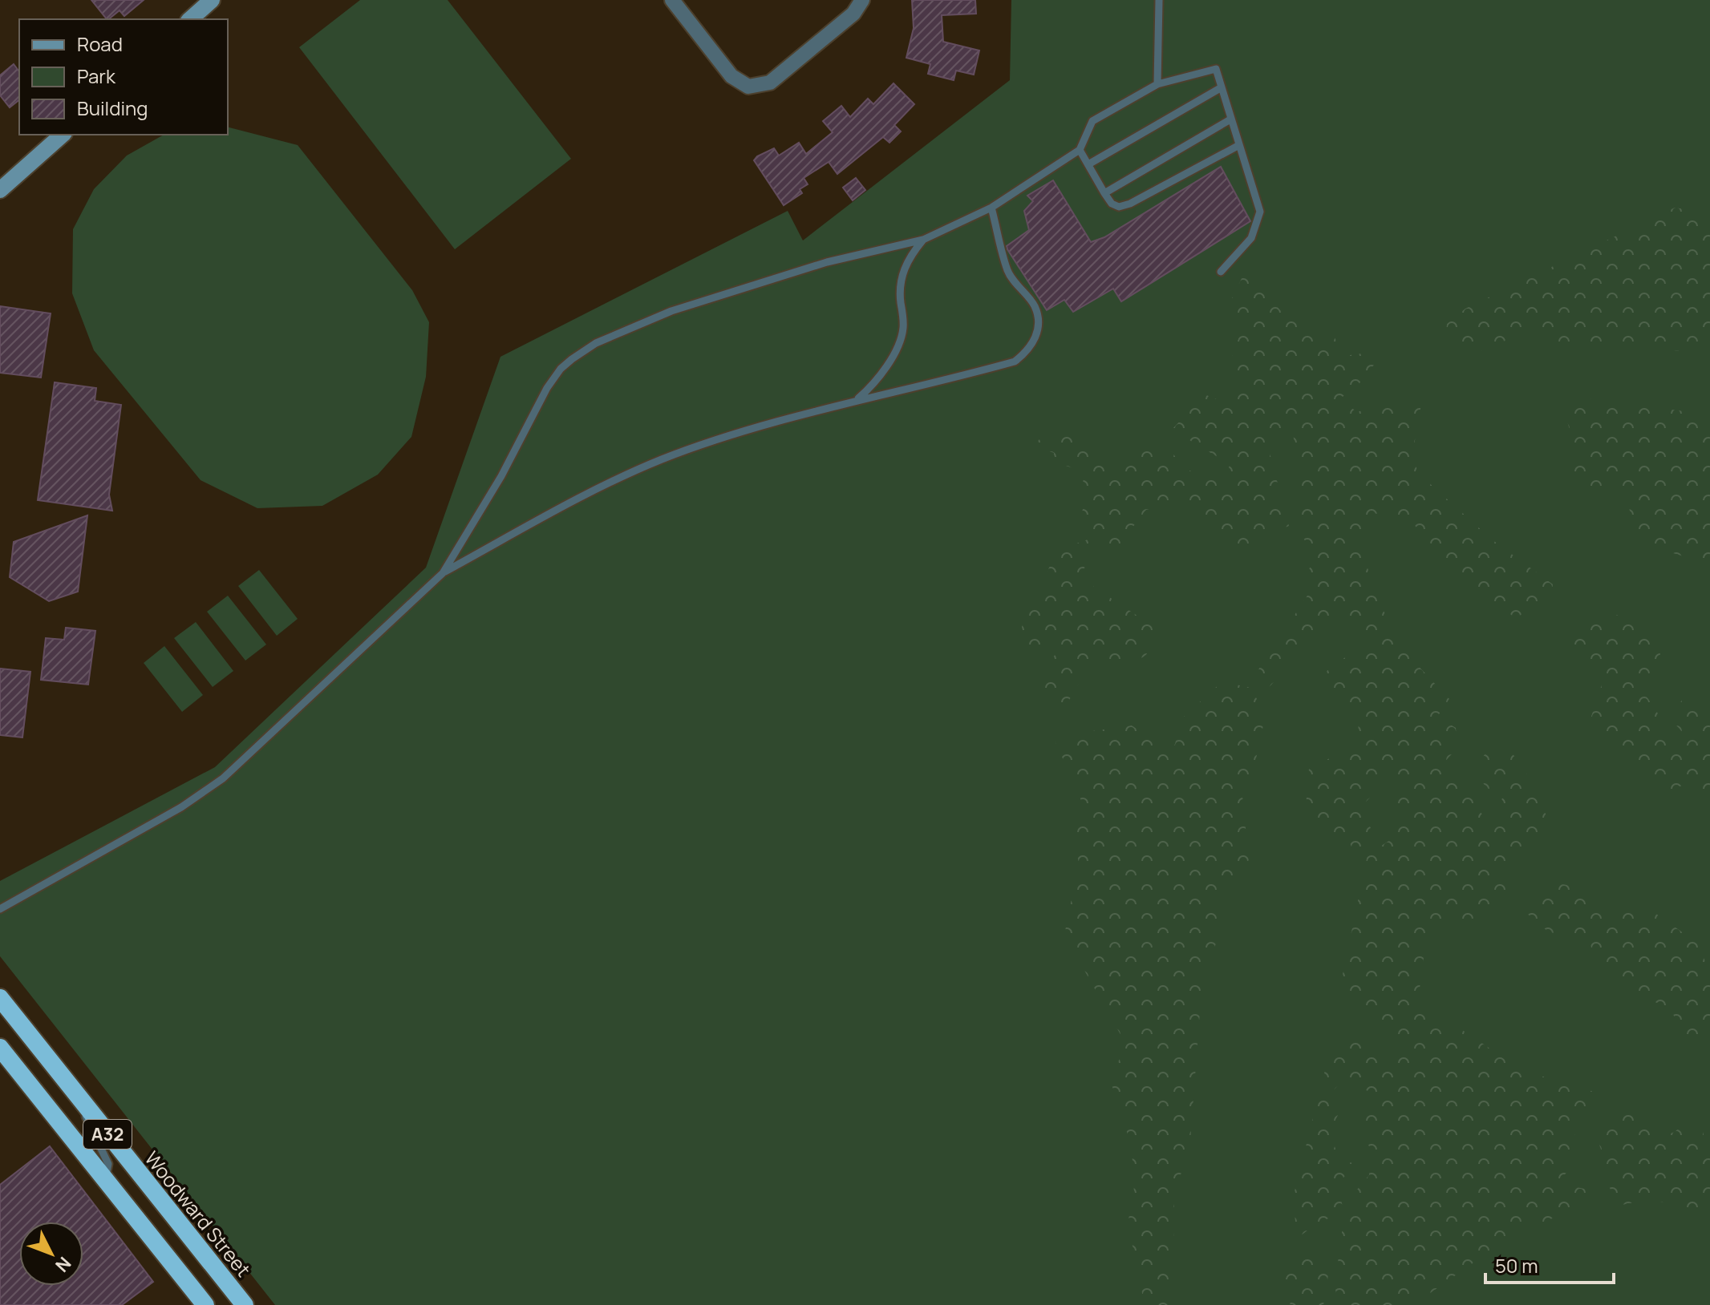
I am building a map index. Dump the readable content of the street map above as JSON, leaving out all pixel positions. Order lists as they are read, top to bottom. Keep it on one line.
{"streets":{"highway":["A32","Woodward Street"]},"legend":["Road","Park","Building"],"scale_bar":"50 m","north":"bottom right"}
